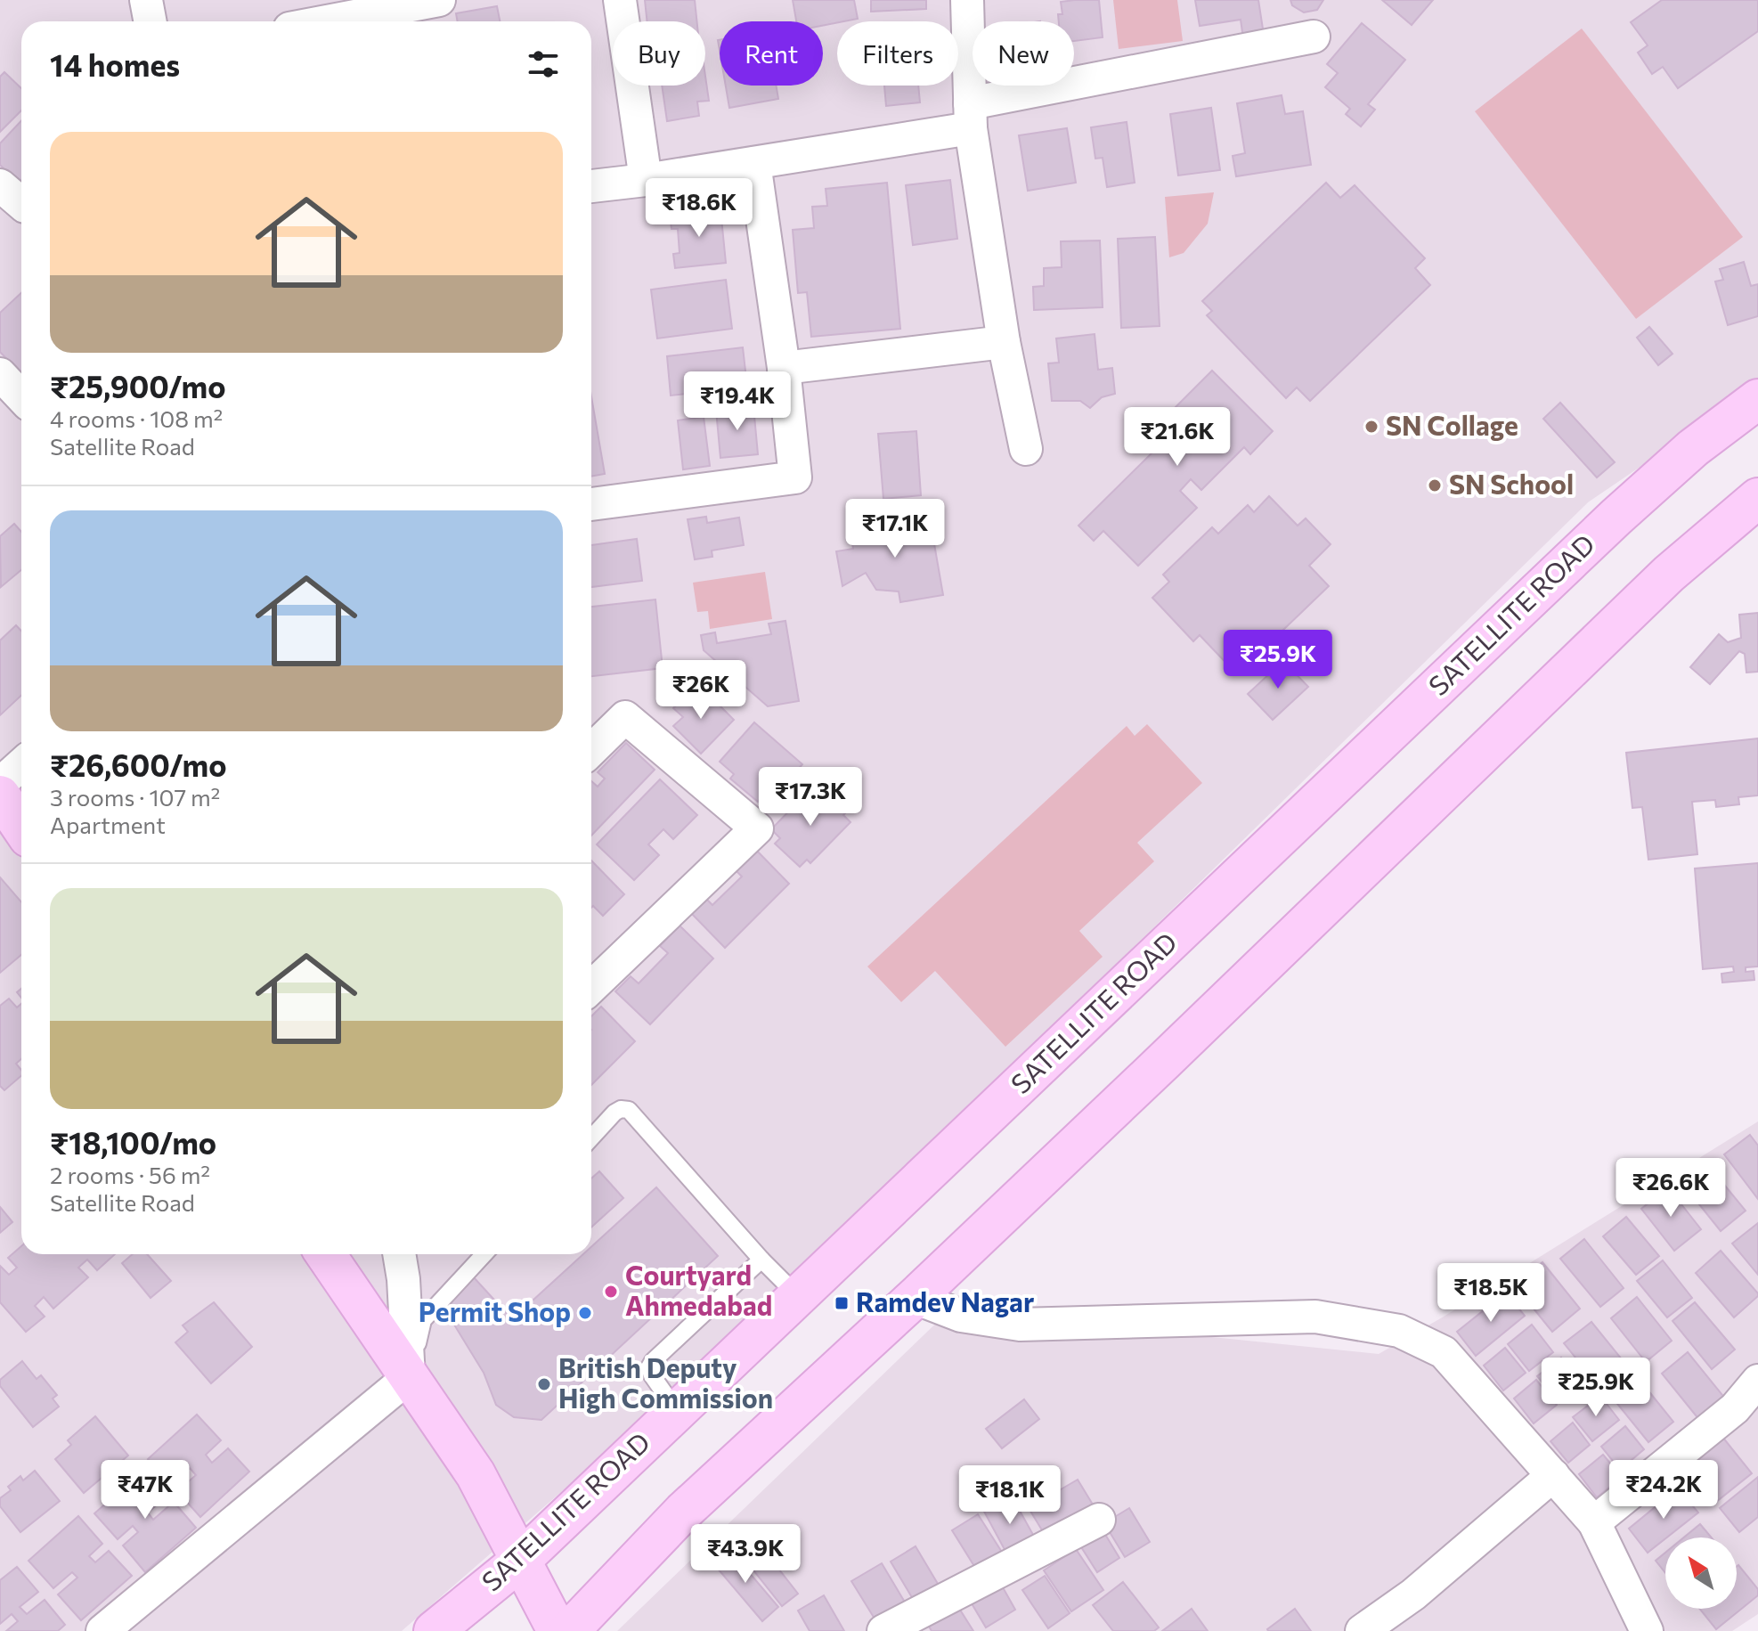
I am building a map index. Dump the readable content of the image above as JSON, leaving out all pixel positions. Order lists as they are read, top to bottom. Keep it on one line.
{"streets":{"main road":["SATELLITE ROAD"]},"places":{"other":["SN Collage","SN School","Courtyard Ahmedabad","Permit Shop","British Deputy High Commission"],"transit":["Ramdev Nagar"]},"north":"top left","page":{"chip":["Buy","Rent","Filters","New"],"heading":"14 homes","list":[{"name":"₹25,900/mo","note":"4 rooms · 108 m² · Satellite Road"},{"name":"₹26,600/mo","note":"3 rooms · 107 m² · Apartment"},{"name":"₹18,100/mo","note":"2 rooms · 56 m² · Satellite Road"}],"price":["₹18.6K","₹19.4K","₹21.6K","₹17.1K","₹25.9K","₹26K","₹17.3K","₹26.6K","₹18.5K","₹25.9K","₹47K","₹24.2K","₹18.1K","₹43.9K"]}}
